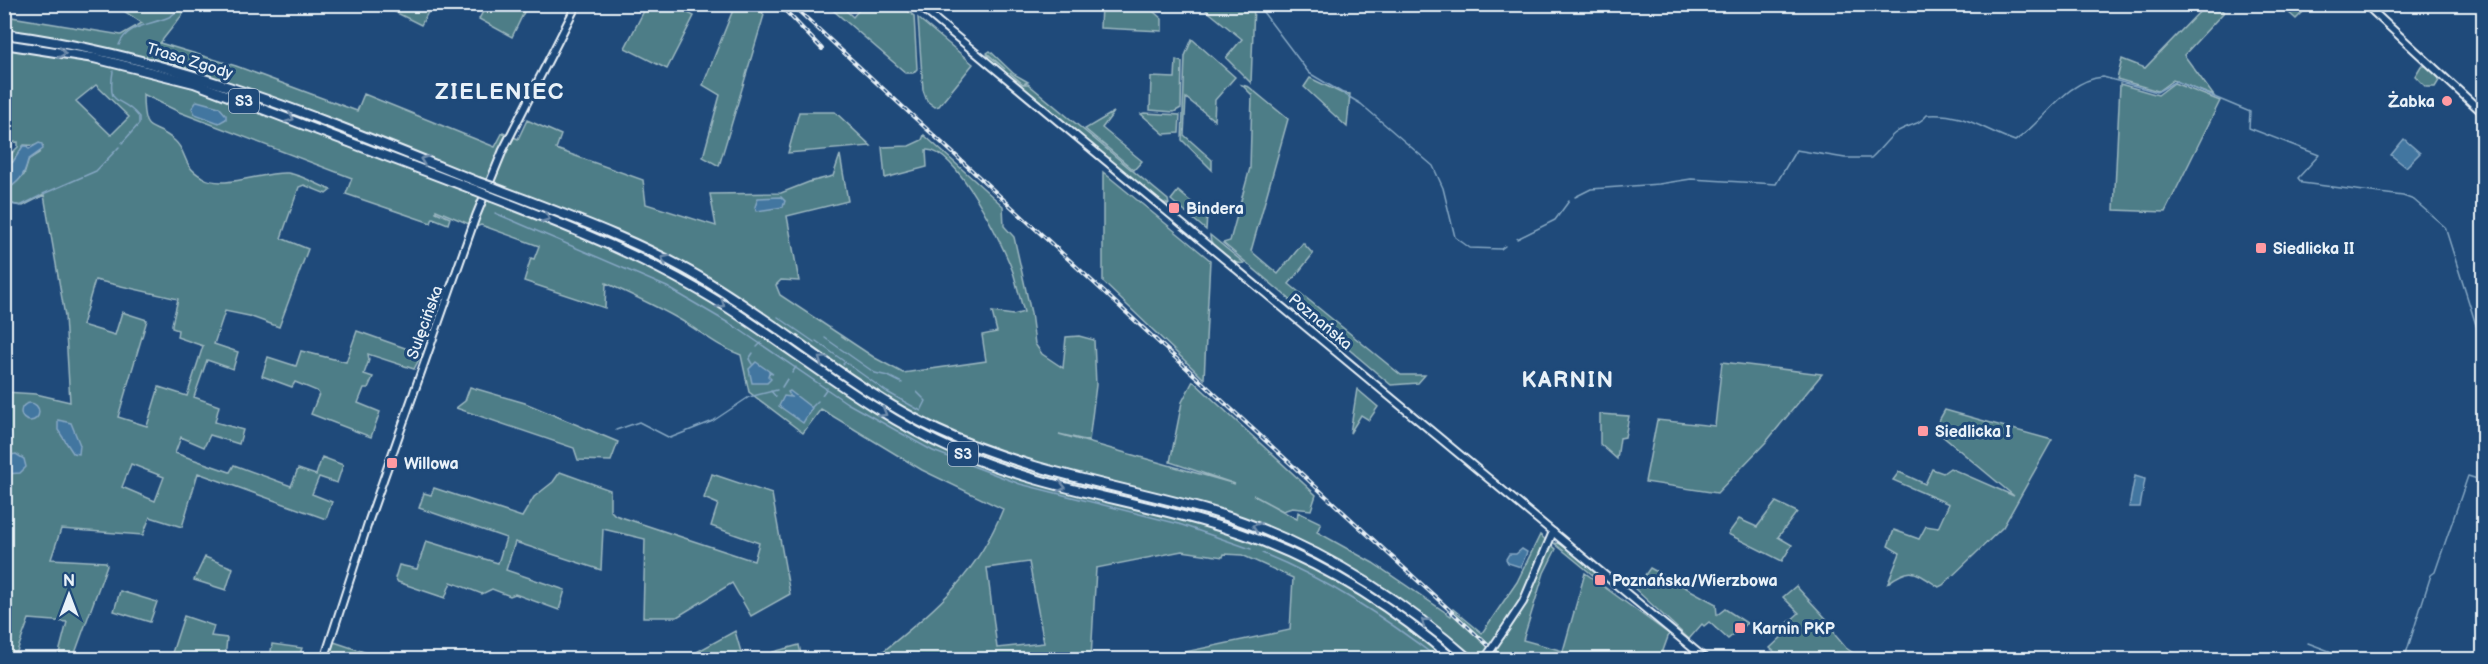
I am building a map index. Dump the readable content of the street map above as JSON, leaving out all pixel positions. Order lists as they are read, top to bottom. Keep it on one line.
{"streets":{"highway":["Trasa Zgody","S3"],"main road":["Poznańska","Sulęcińska"]},"districts":["ZIELENIEC","KARNIN"],"places":{"other":["Żabka"],"transit":["Bindera","Siedlicka II","Siedlicka I","Willowa","Poznańska/Wierzbowa","Karnin PKP"]},"north":"top"}
